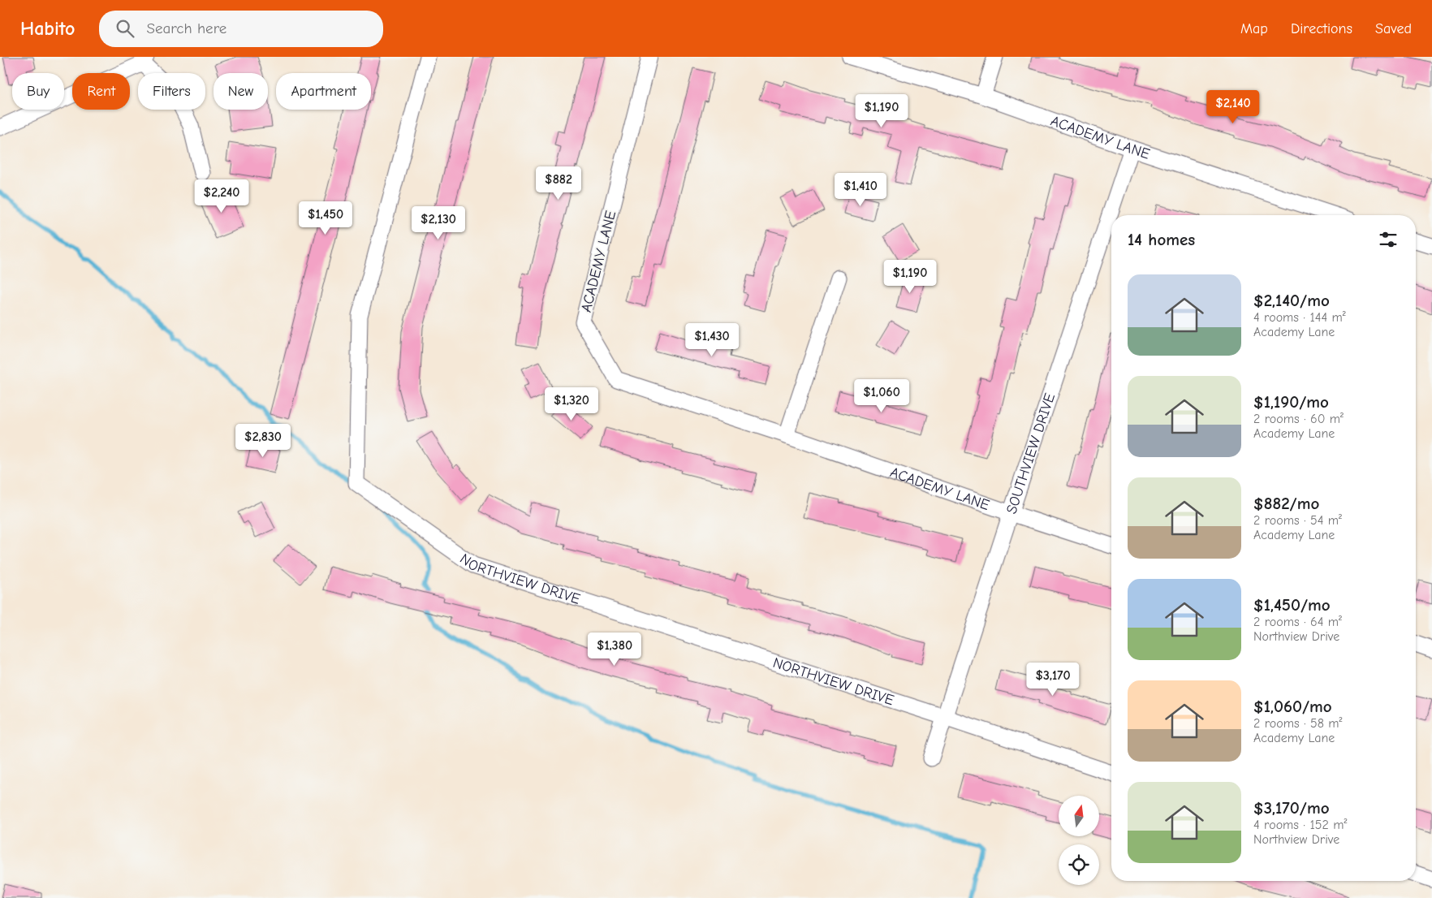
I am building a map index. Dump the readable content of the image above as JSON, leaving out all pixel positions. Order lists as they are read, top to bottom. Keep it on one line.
{"streets":{"street":["ACADEMY LANE","SOUTHVIEW DRIVE","NORTHVIEW DRIVE"]},"crossings":[["ACADEMY LANE","SOUTHVIEW DRIVE"],["SOUTHVIEW DRIVE","NORTHVIEW DRIVE"]],"north":"top","page":{"header":"Habito","search":"Search here","nav":["Map","Directions","Saved"],"chip":["Buy","Rent","Filters","New","Apartment"],"price":["$2,140","$1,190","$882","$1,410","$2,240","$1,450","$2,130","$1,190","$1,430","$1,060","$1,320","$2,830","$1,380","$3,170"],"heading":"14 homes","list":[{"name":"$2,140/mo","note":"4 rooms · 144 m² · Academy Lane"},{"name":"$1,190/mo","note":"2 rooms · 60 m² · Academy Lane"},{"name":"$882/mo","note":"2 rooms · 54 m² · Academy Lane"},{"name":"$1,450/mo","note":"2 rooms · 64 m² · Northview Drive"},{"name":"$1,060/mo","note":"2 rooms · 58 m² · Academy Lane"},{"name":"$3,170/mo","note":"4 rooms · 152 m² · Northview Drive"}]}}
